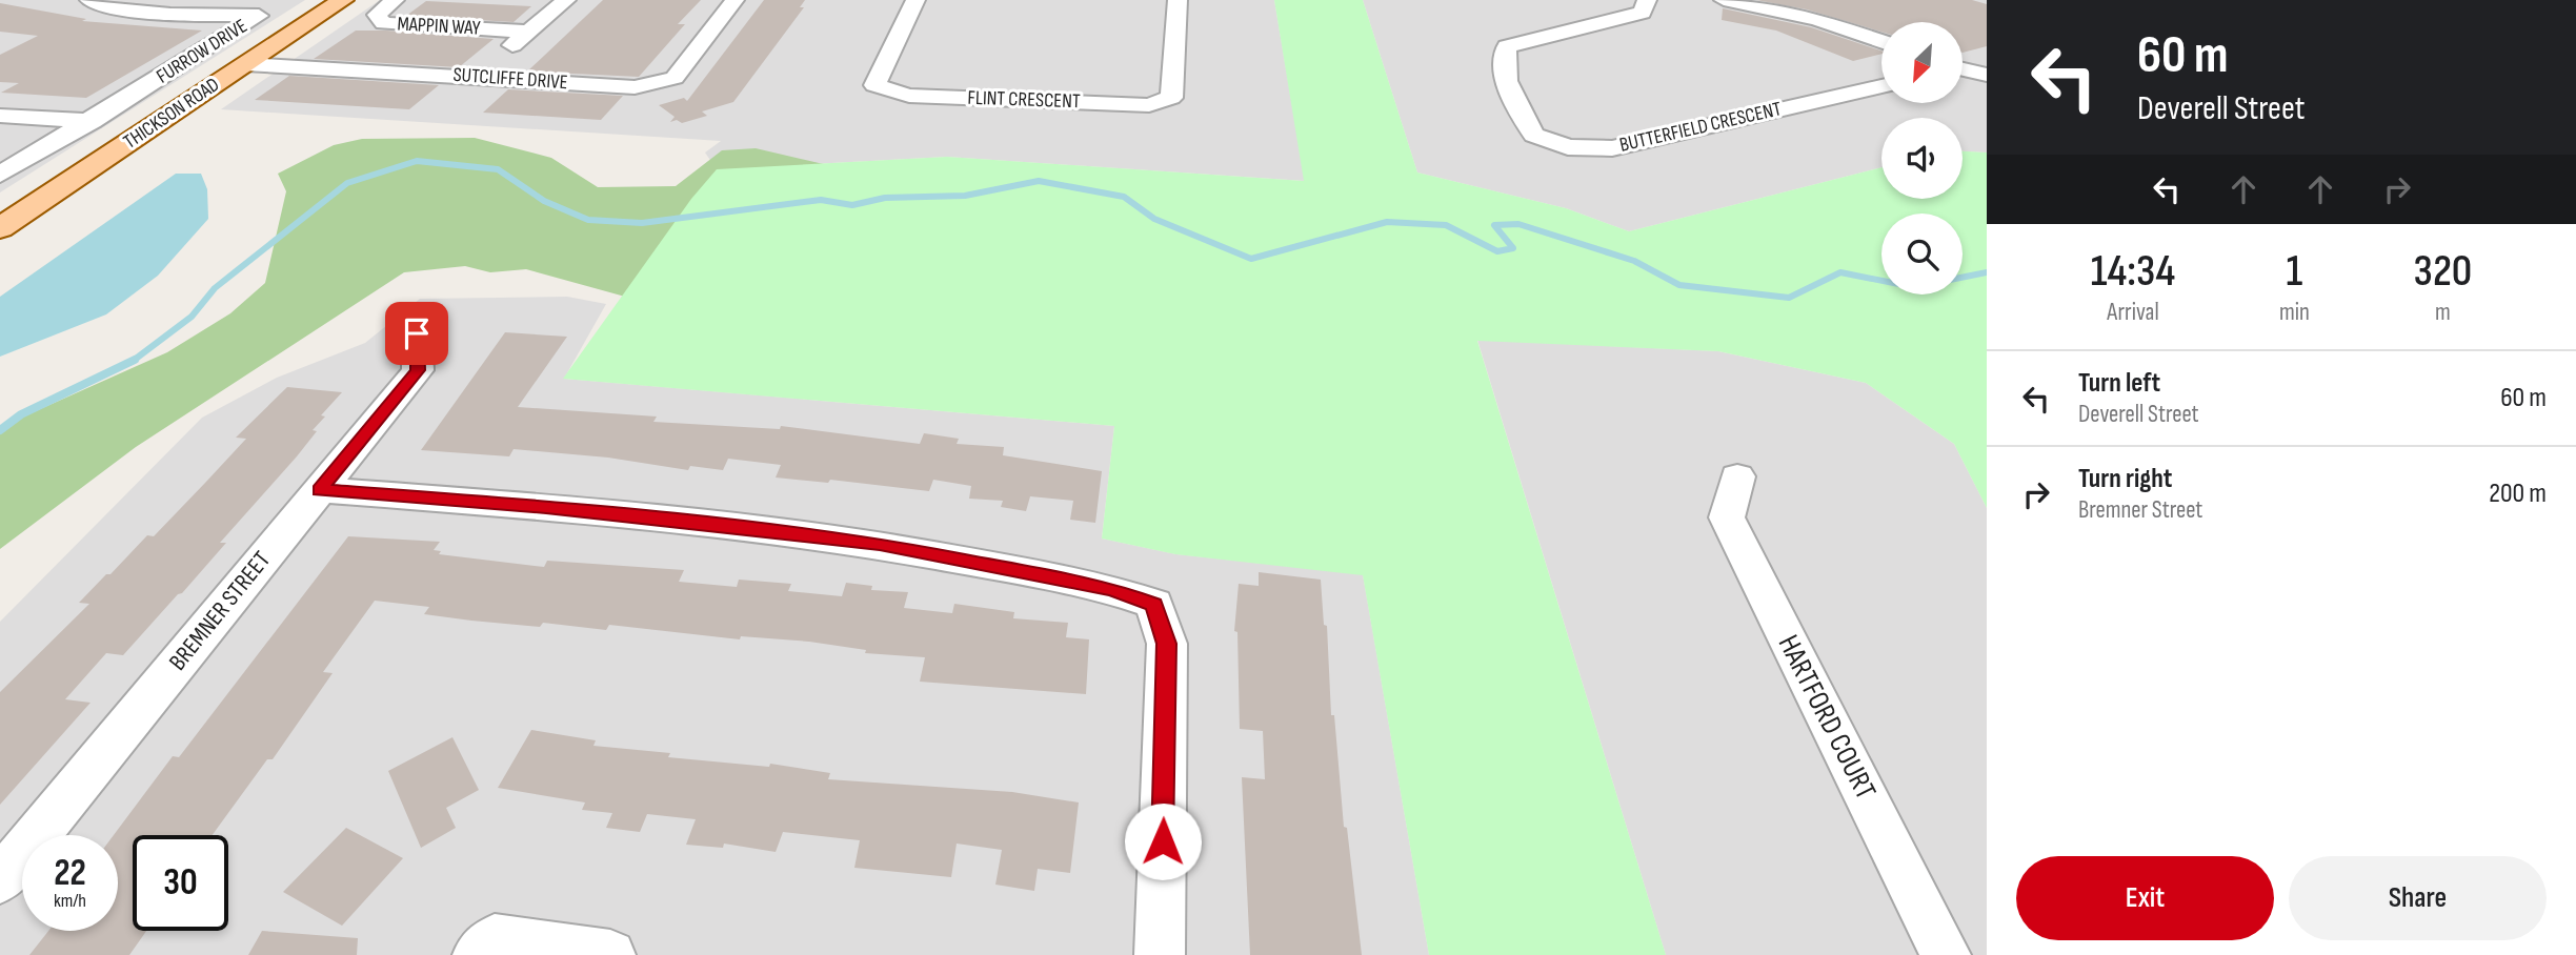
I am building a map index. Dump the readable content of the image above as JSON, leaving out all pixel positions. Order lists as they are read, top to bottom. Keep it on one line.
{"streets":{"main road":["THICKSON ROAD"],"street":["MAPPIN WAY","FURROW DRIVE","SUTCLIFFE DRIVE","FLINT CRESCENT","BUTTERFIELD CRESCENT","BREMNER STREET","HARTFORD COURT"]},"crossings":[["SUTCLIFFE DRIVE","THICKSON ROAD"]],"north":"bottom left","page":{"turn":["60 m","Deverell Street"],"eta":["14:34","Arrival","1","min","320","m"],"list":[{"name":"Turn left","note":"Deverell Street","value":"60 m"},{"name":"Turn right","note":"Bremner Street","value":"200 m"}],"speed":"22 km/h","limit":"30","buttons":["Exit","Share"]}}
